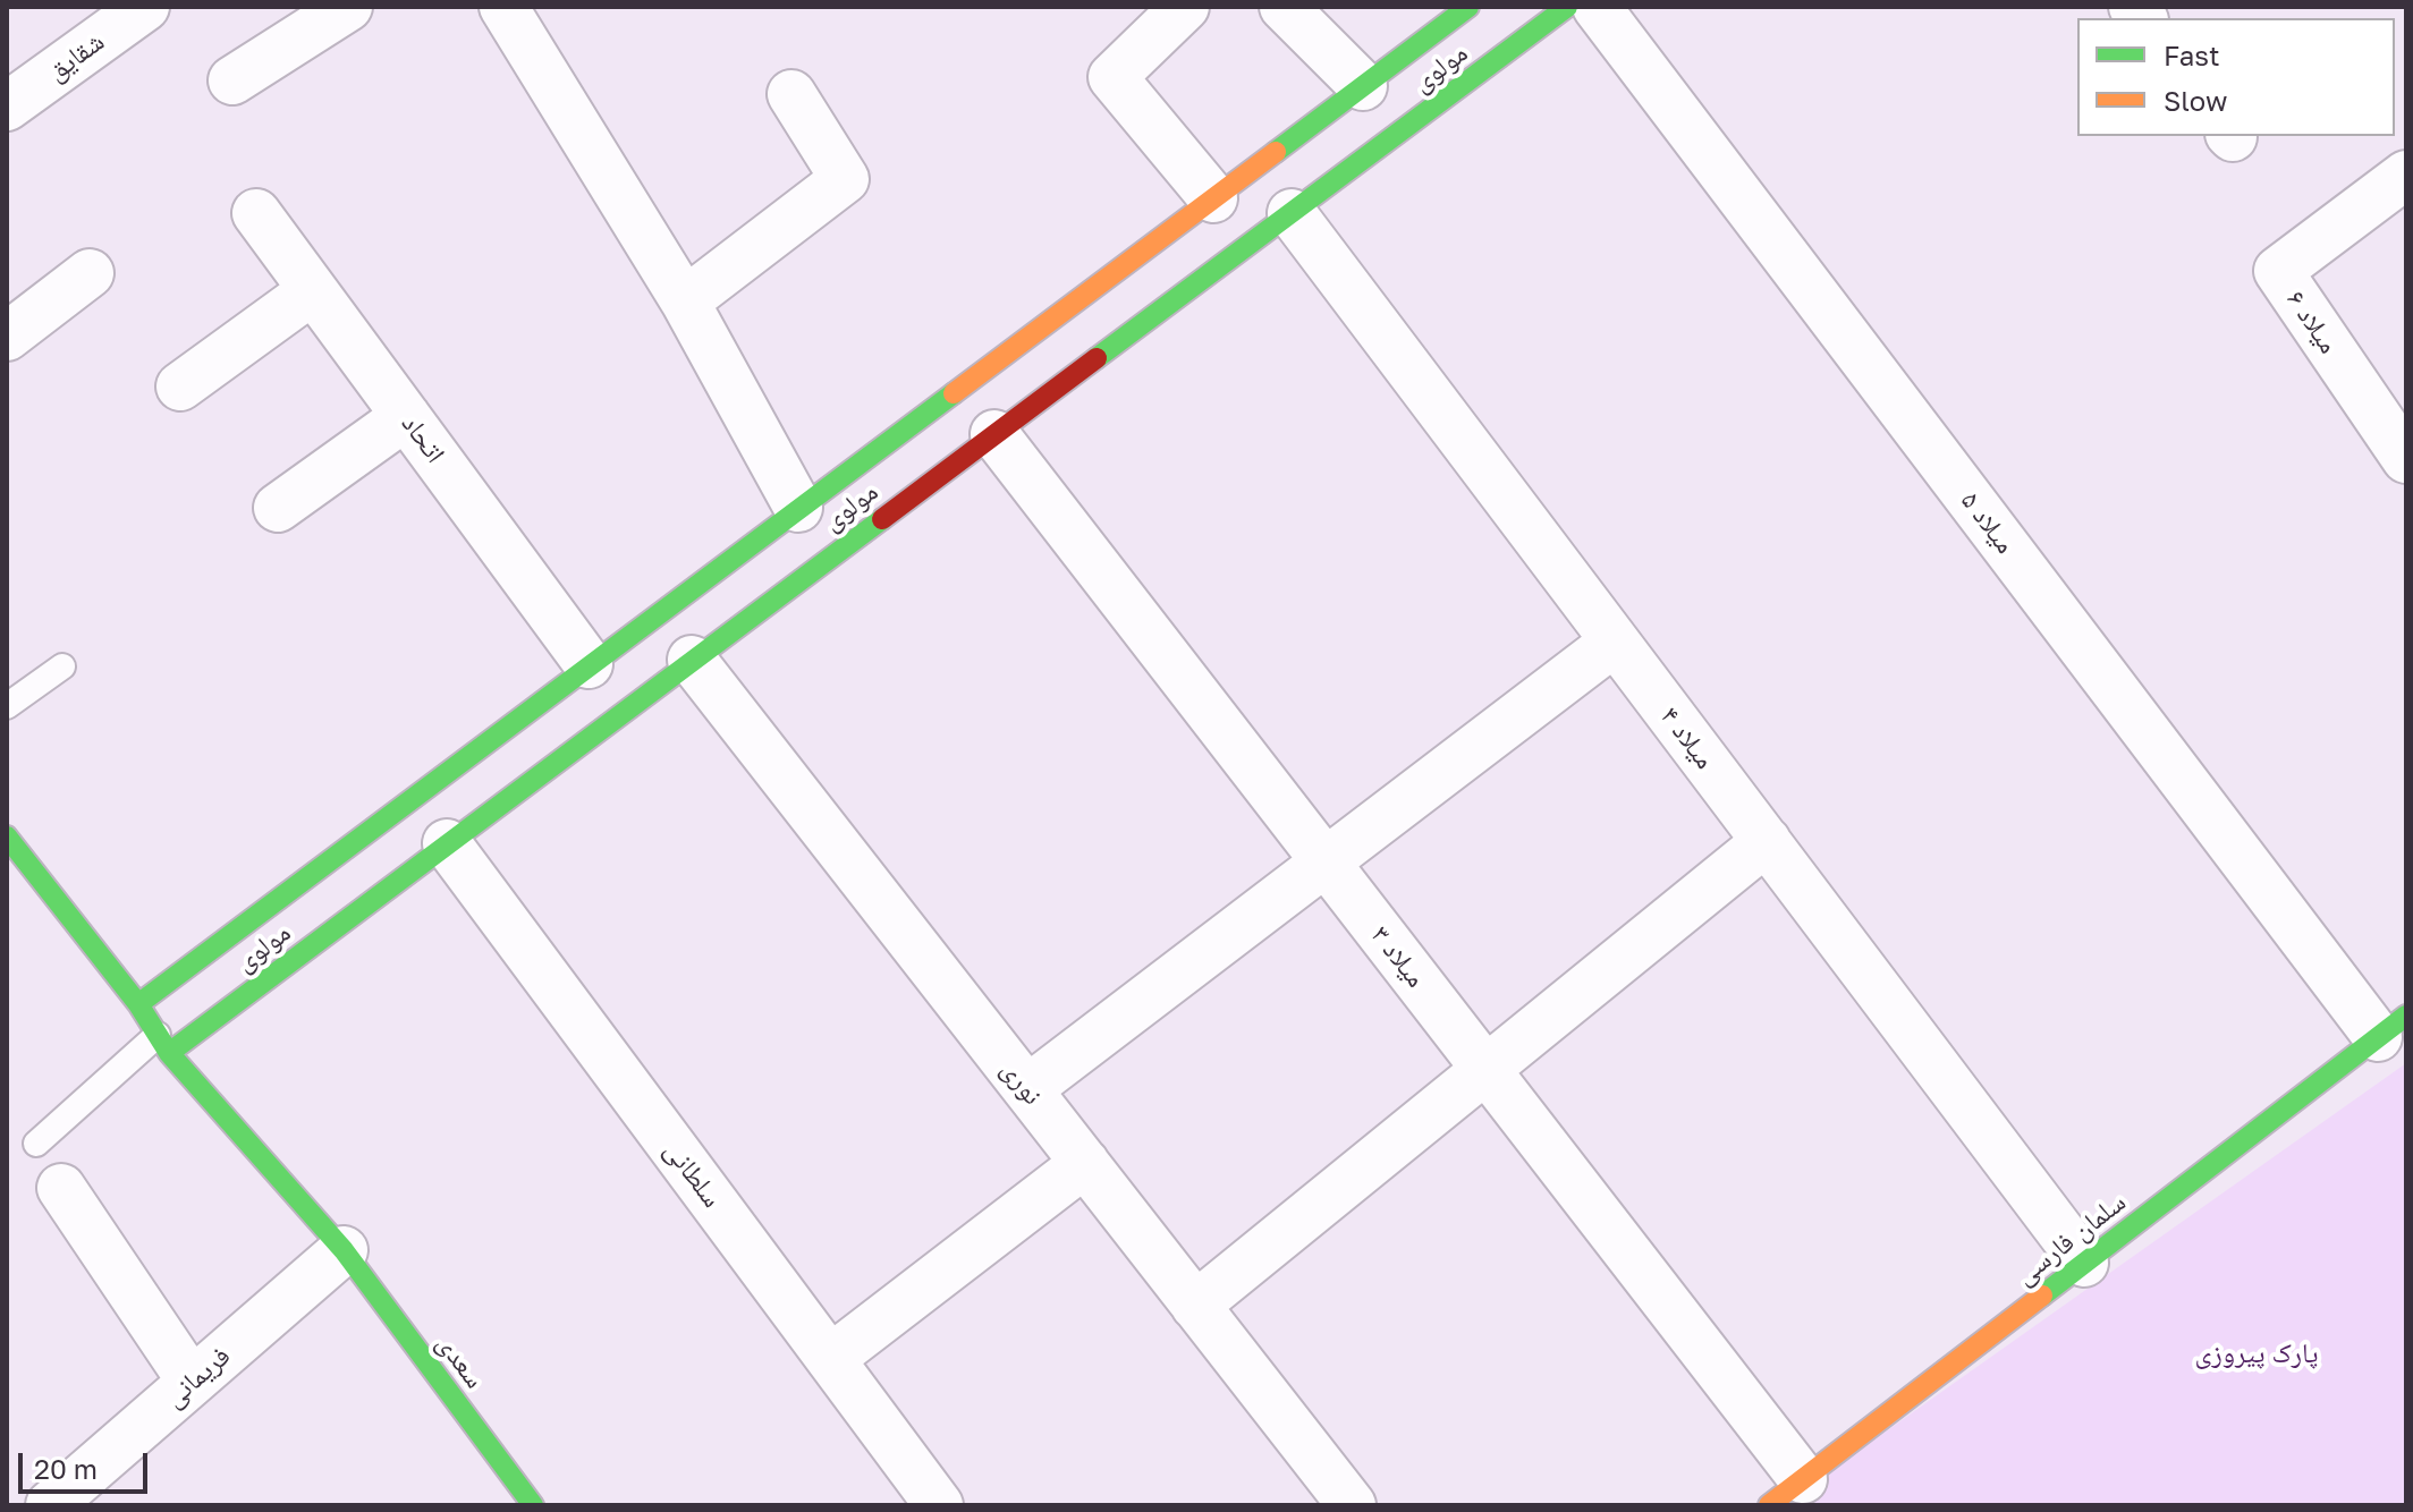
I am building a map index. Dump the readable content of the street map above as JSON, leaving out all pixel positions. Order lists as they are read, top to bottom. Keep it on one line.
{"streets":{"street":["شقایق","مولوی","میلاد ۶","اتحاد","میلاد ۵","میلاد ۴","میلاد ۳","نوری","سلطانی","سلمان فارسی","سعدی","فریمانی"]},"crossings":[["مولوی","اتحاد"],["مولوی","میلاد ۴"],["مولوی","میلاد ۳"],["مولوی","نوری"],["مولوی","سلطانی"],["مولوی","سعدی"],["میلاد ۵","سلمان فارسی"],["میلاد ۴","سلمان فارسی"],["میلاد ۳","سلمان فارسی"],["سعدی","فریمانی"]],"parks":["پارک پیروزی"],"legend":["Fast","Slow"],"scale_bar":"20 m"}
